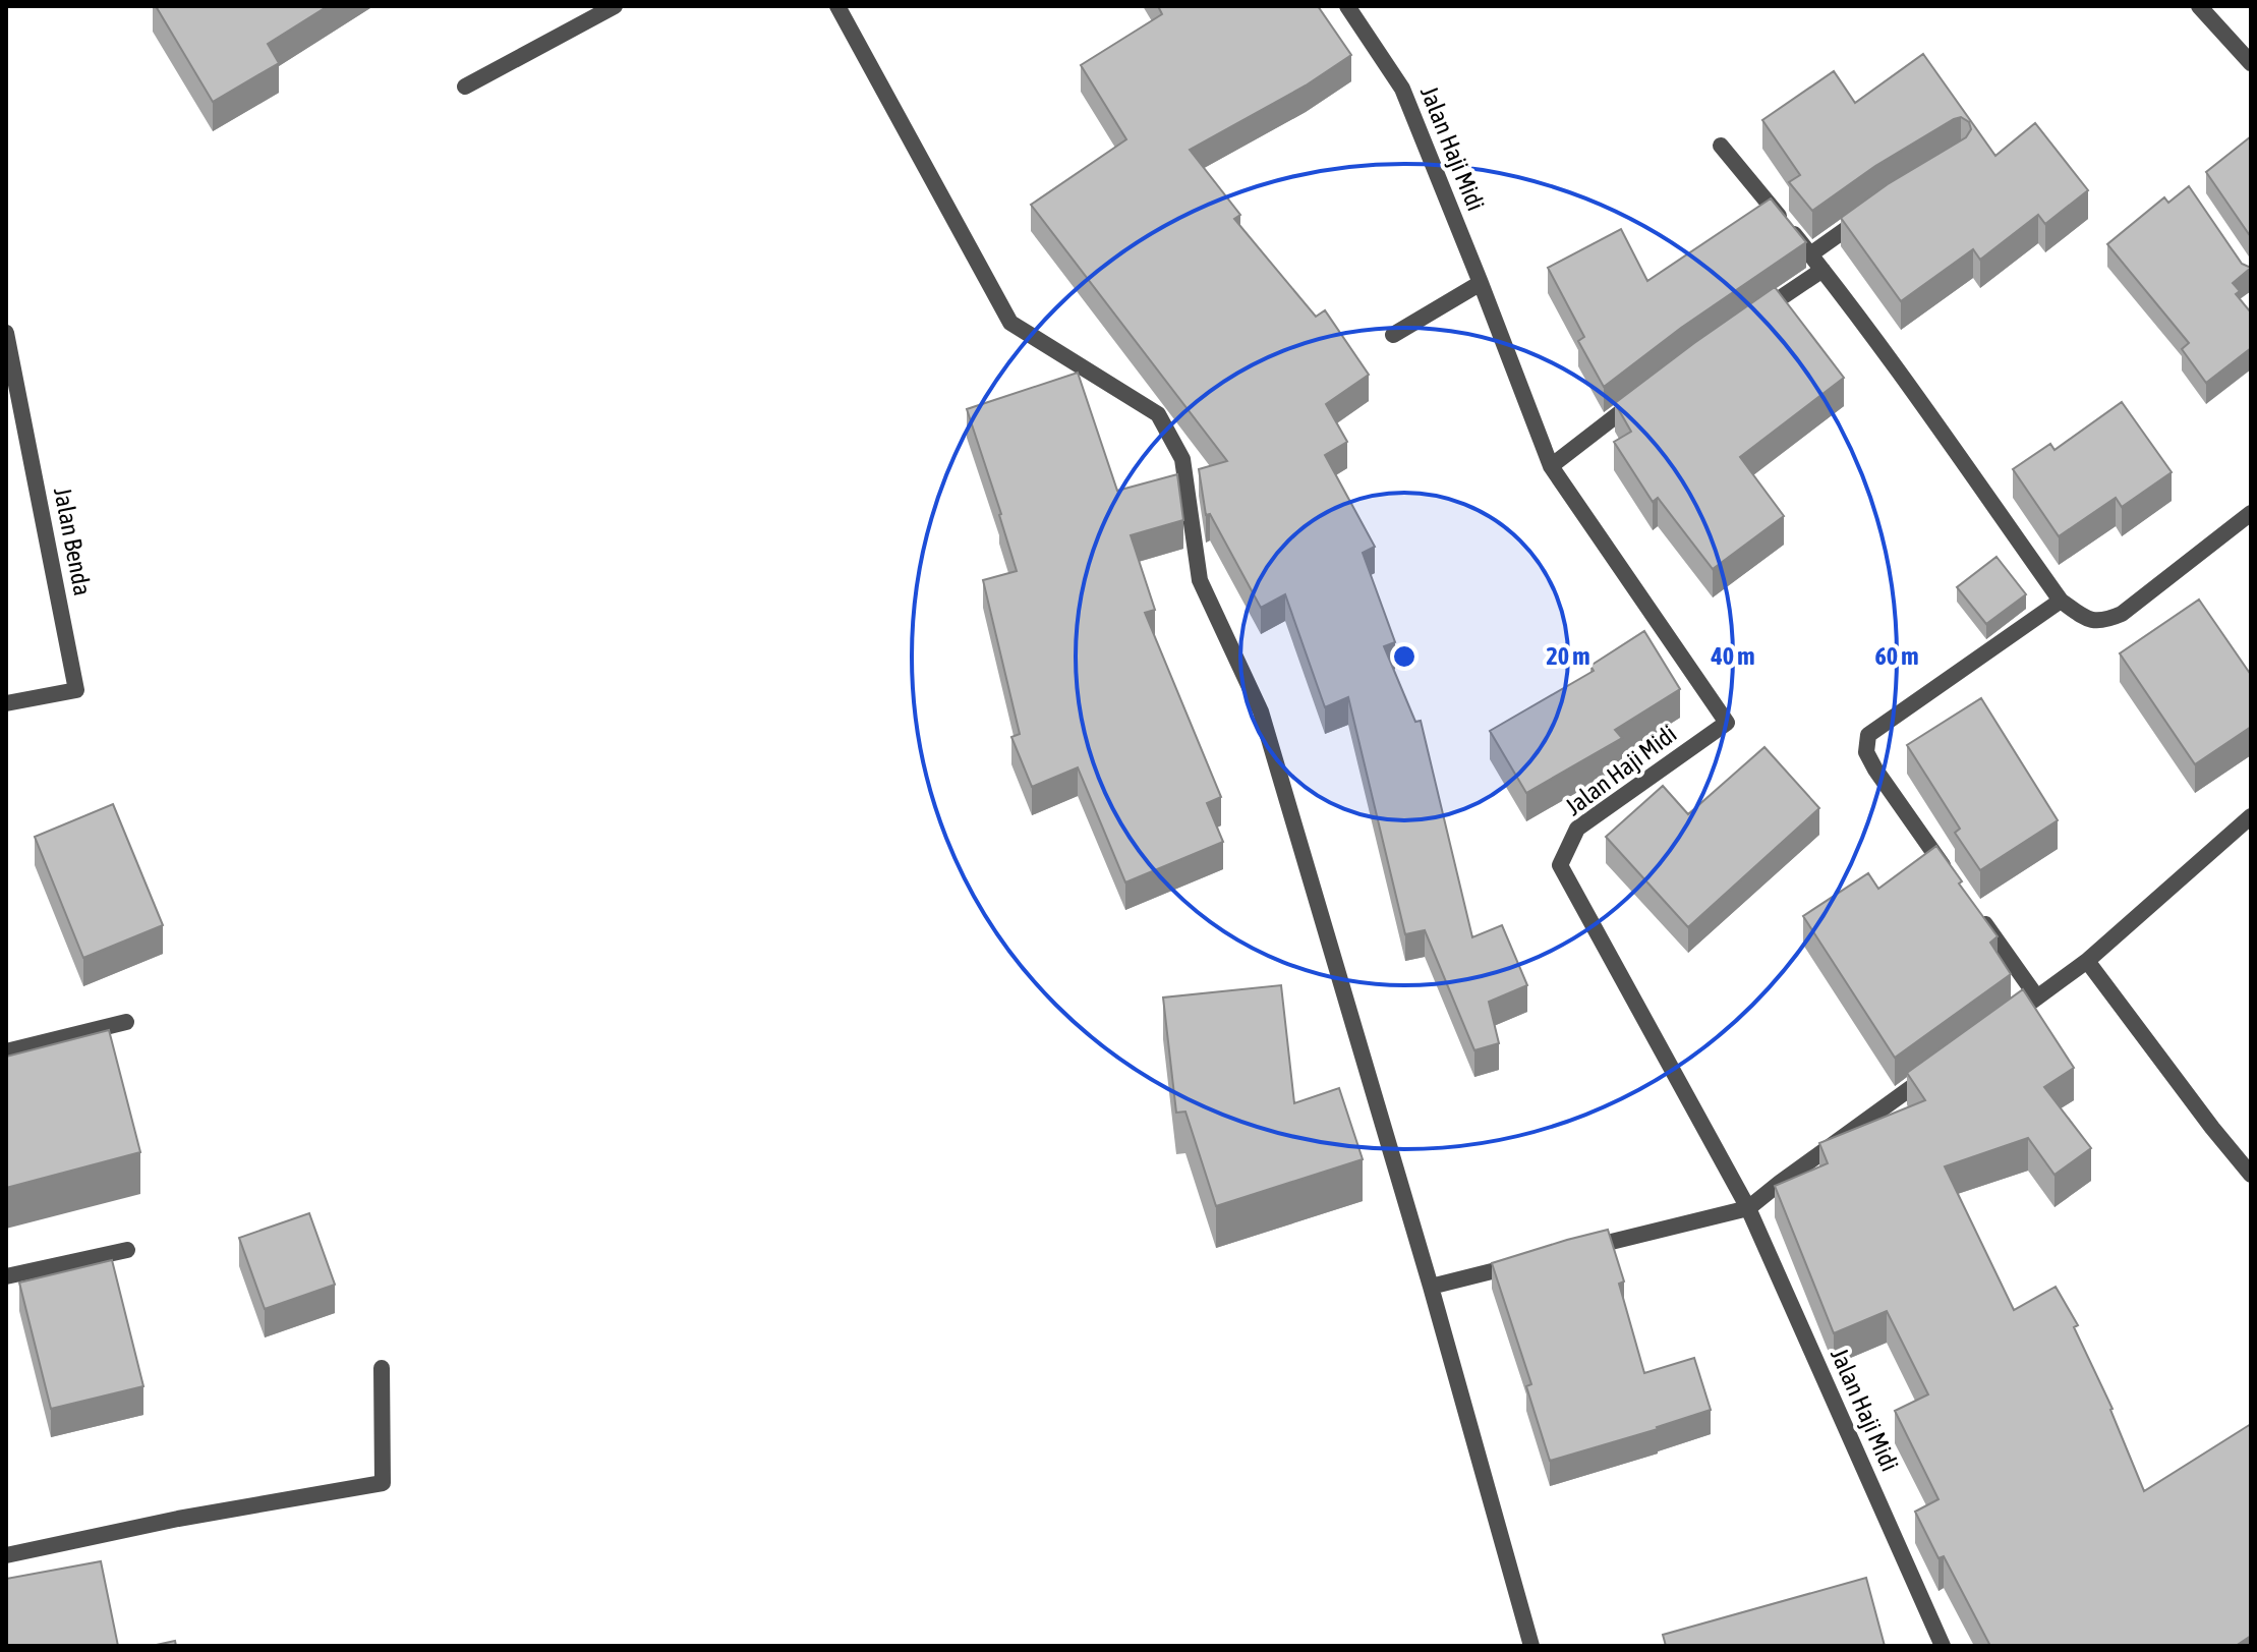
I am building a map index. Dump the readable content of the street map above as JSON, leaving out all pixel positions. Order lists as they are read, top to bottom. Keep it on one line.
{"streets":{"street":["Jalan Haji Midi","Jalan Benda"]},"rings":["20 m","40 m","60 m"]}
